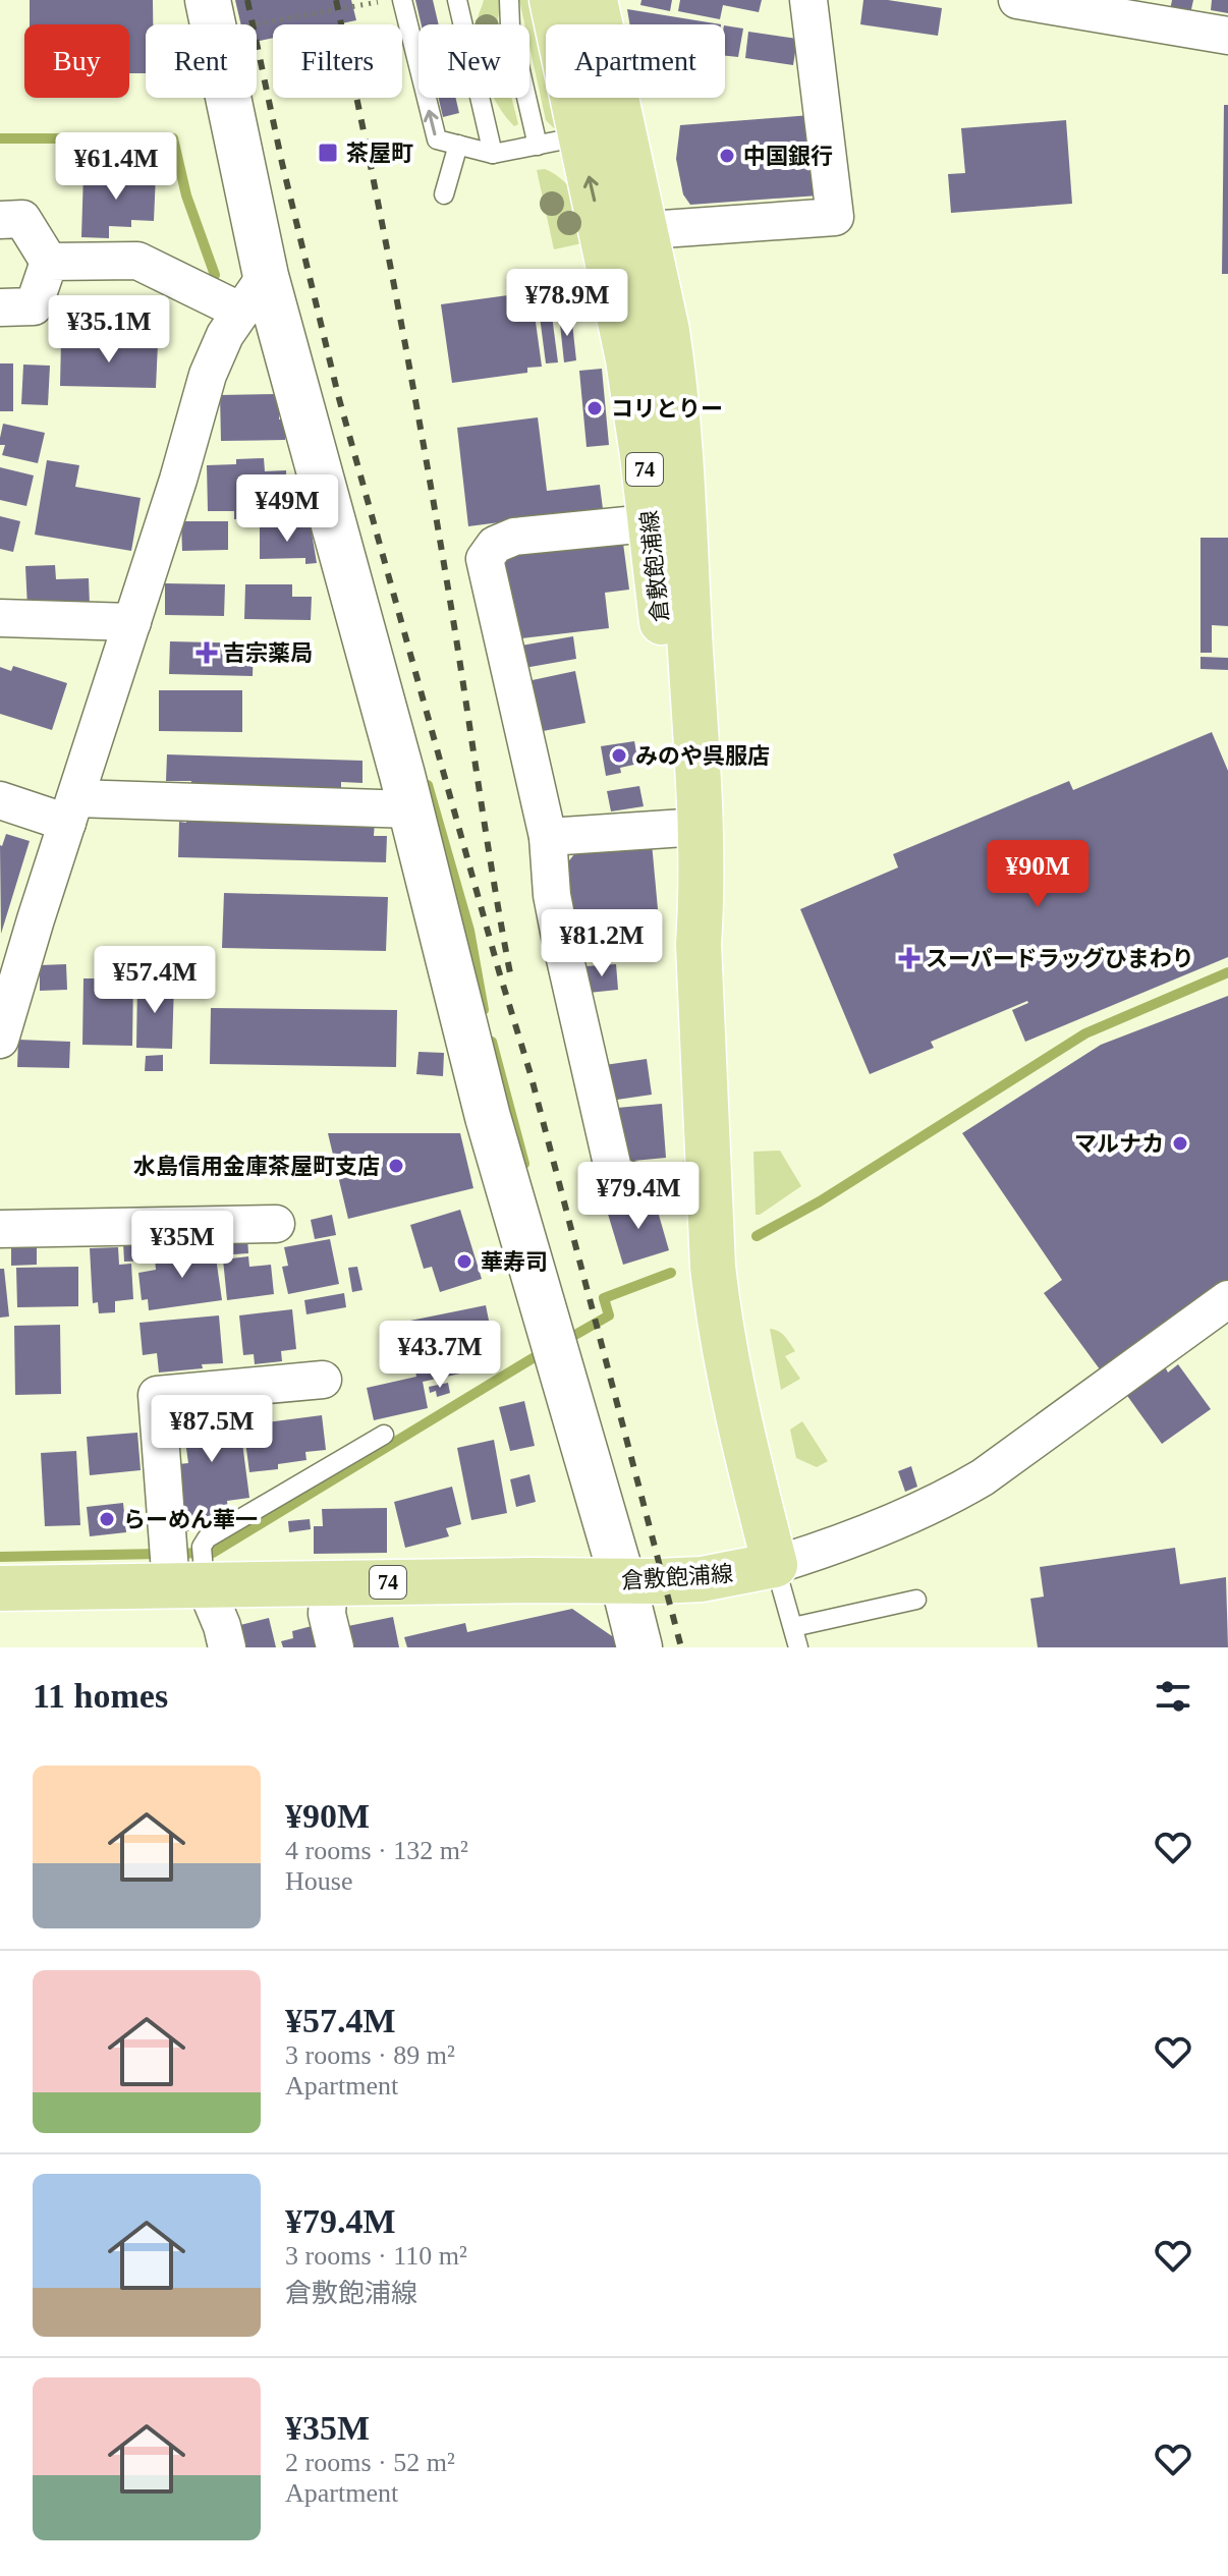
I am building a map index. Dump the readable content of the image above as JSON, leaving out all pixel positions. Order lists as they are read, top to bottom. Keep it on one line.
{"streets":{"main road":["74","倉敷飽浦線"]},"places":{"transit":["茶屋町"],"other":["中国銀行","コリとりー","みのや呉服店","マルナカ","水島信用金庫茶屋町支店","華寿司","らーめん華一"],"health":["吉宗薬局","スーパードラッグひまわり"]},"page":{"chip":["Buy","Rent","Filters","New","Apartment"],"price":["¥61.4M","¥78.9M","¥35.1M","¥49M","¥90M","¥81.2M","¥57.4M","¥79.4M","¥35M","¥43.7M","¥87.5M"],"heading":"11 homes","list":[{"name":"¥90M","note":"4 rooms · 132 m² · House"},{"name":"¥57.4M","note":"3 rooms · 89 m² · Apartment"},{"name":"¥79.4M","note":"3 rooms · 110 m² · 倉敷飽浦線"},{"name":"¥35M","note":"2 rooms · 52 m² · Apartment"}]}}
